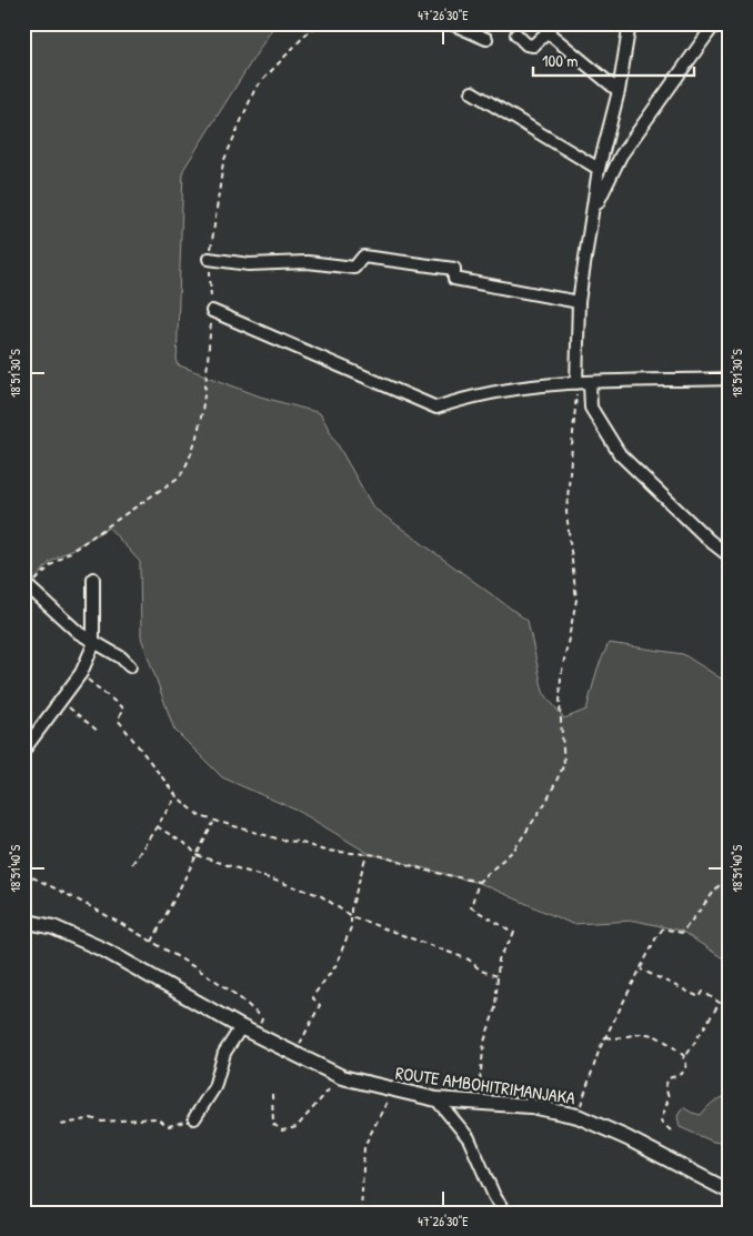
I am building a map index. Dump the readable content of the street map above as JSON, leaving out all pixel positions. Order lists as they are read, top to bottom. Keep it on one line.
{"streets":{"street":["ROUTE AMBOHITRIMANJAKA"]},"scale_bar":"100 m","coordinates":["47°26'30\"E","18°51'30\"S","18°51'40\"S"]}
